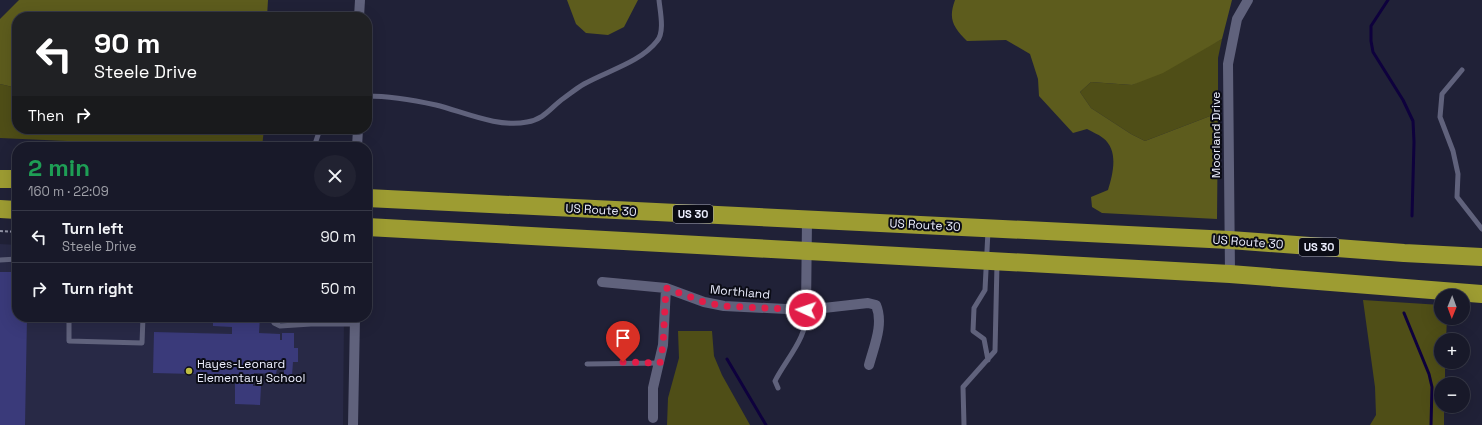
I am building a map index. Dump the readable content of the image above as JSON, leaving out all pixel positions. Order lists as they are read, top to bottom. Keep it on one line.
{"streets":{"highway":["US Route 30","US 30"],"street":["Moorland Drive","Morthland"]},"crossings":[["Moorland Drive","US Route 30"]],"places":["Hayes-Leonard Elementary School"],"north":"bottom","page":{"turn":["90 m","Steele Drive"],"then":"Then","heading":["2 min","160 m · 22:09"],"list":[{"name":"Turn left","note":"Steele Drive","value":"90 m"},{"name":"Turn right","value":"50 m"}],"map_buttons":["+","−"]}}
